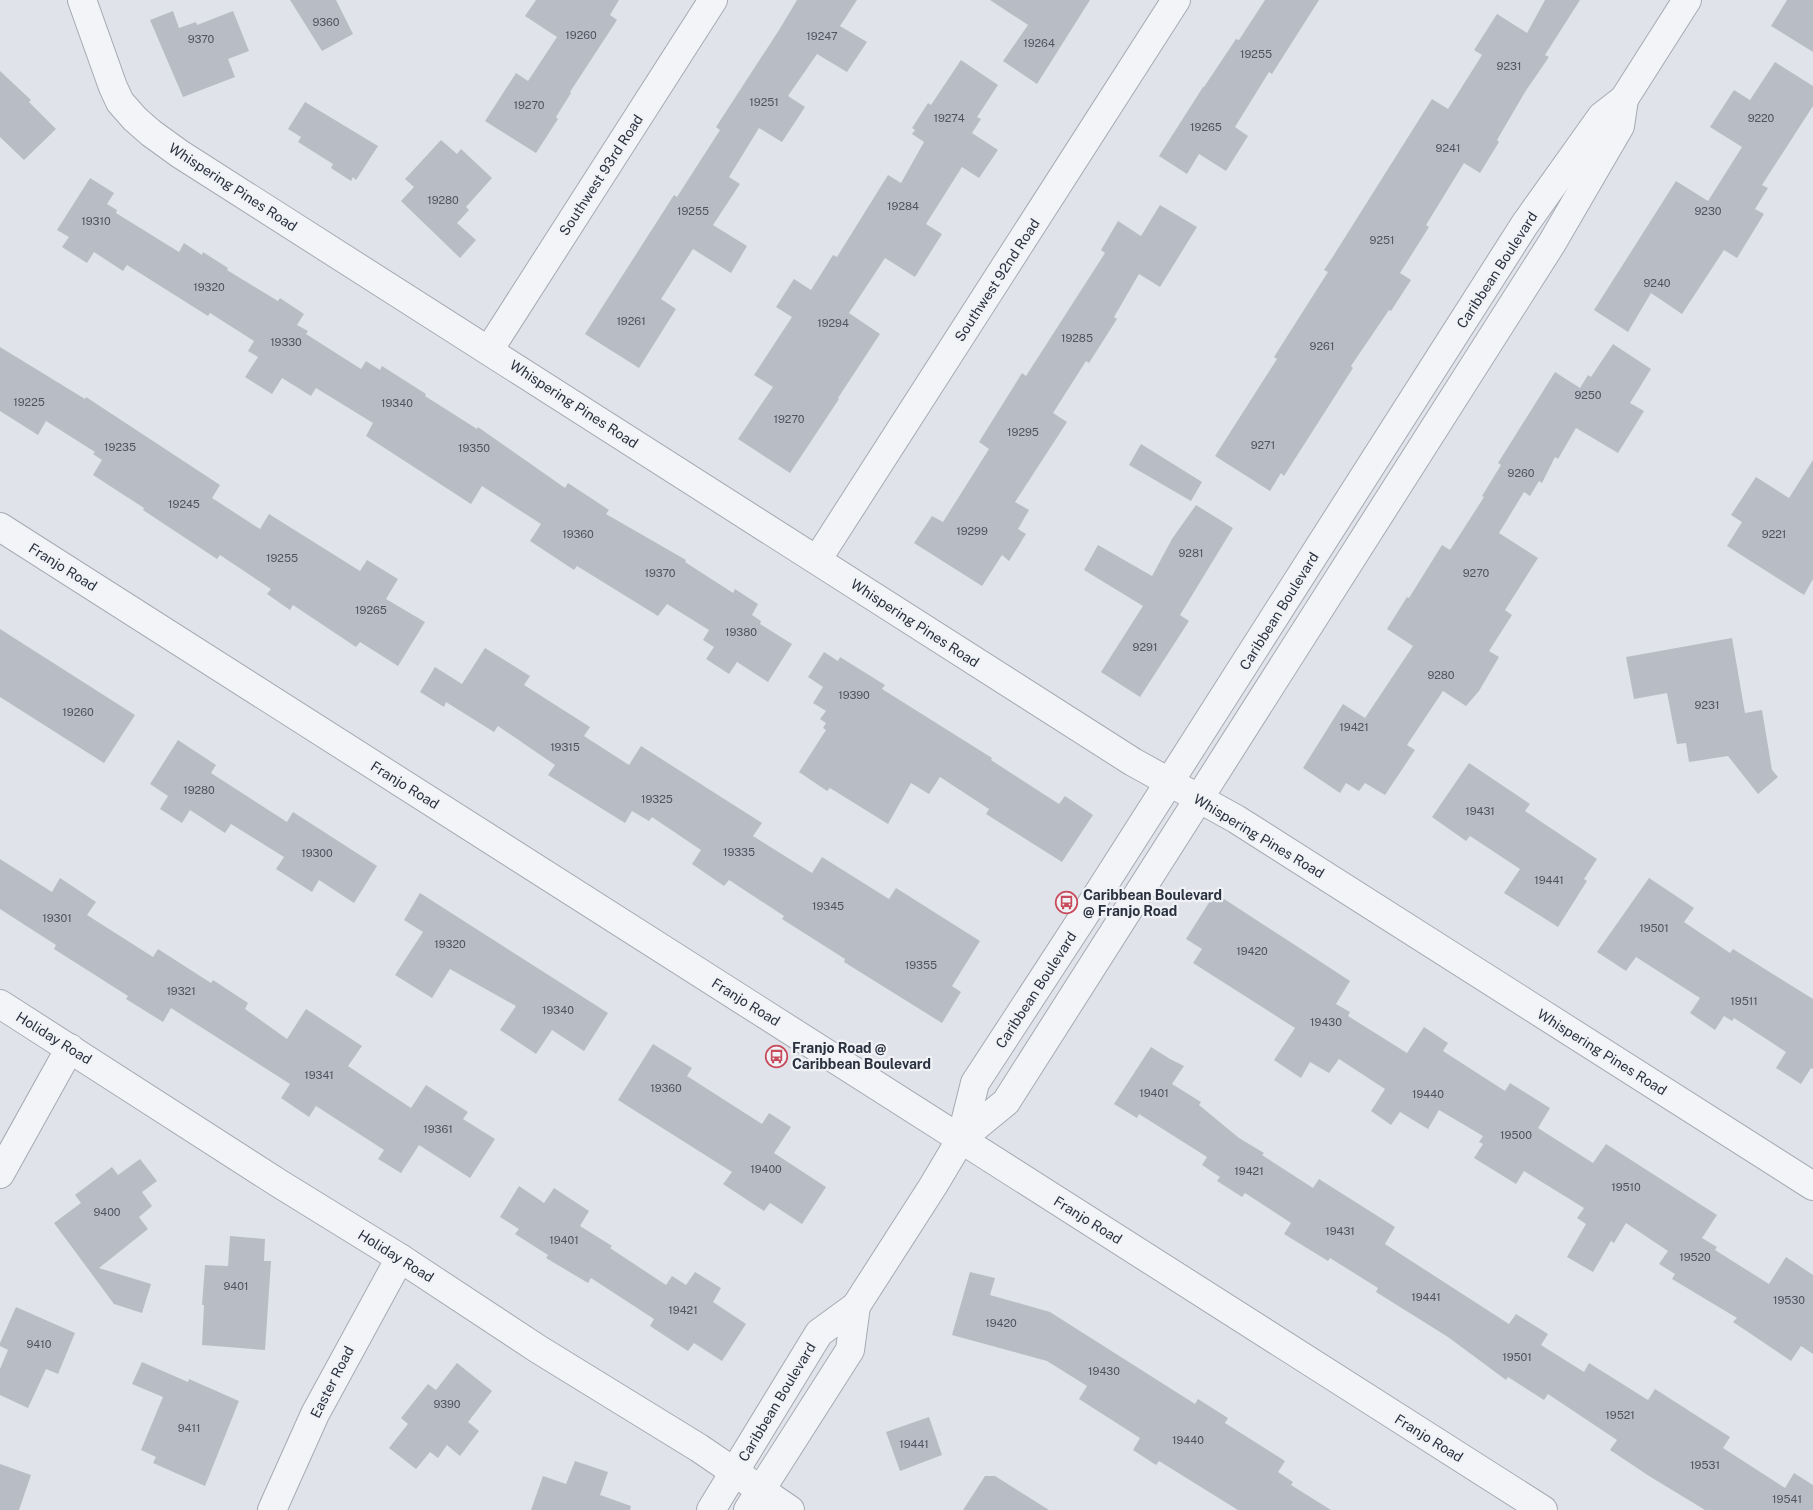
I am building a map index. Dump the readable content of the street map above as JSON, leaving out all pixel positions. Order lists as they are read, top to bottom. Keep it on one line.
{"streets":{"street":["Southwest 93rd Road","Whispering Pines Road","Caribbean Boulevard","Southwest 92nd Road","Franjo Road","Holiday Road","Easter Road"]},"crossings":[["Southwest 93rd Road","Whispering Pines Road"],["Whispering Pines Road","Caribbean Boulevard"],["Whispering Pines Road","Southwest 92nd Road"],["Caribbean Boulevard","Franjo Road"],["Caribbean Boulevard","Holiday Road"],["Holiday Road","Easter Road"]],"places":{"bus stop":["Caribbean Boulevard @ Franjo Road","Franjo Road @ Caribbean Boulevard"]},"house_numbers":["9360","19260","19247","9370","19264","19255","9231","19251","19270","19274","9220","19265","9241","19280","19284","19255","9230","19310","9251","9240","19320","19261","19294","19285","19330","9261","9250","19225","19340","19270","19295","9271","19235","19350","9260","19245","19299","19360","9221","9281","19255","19370","9270","19265","19380","9291","9280","19390","9231","19260","19421","19315","19280","19325","19431","19335","19300","19441","19345","19301","19501","19320","19420","19355","19321","19511","19340","19430","19341","19360","19401","19440","19361","19500","19400","19421","19510","9400","19431","19401","19520","9401","19441","19530","19421","19420","9410","19501","19430","9390","19521","9411","19440","19441","19531","19541"]}
